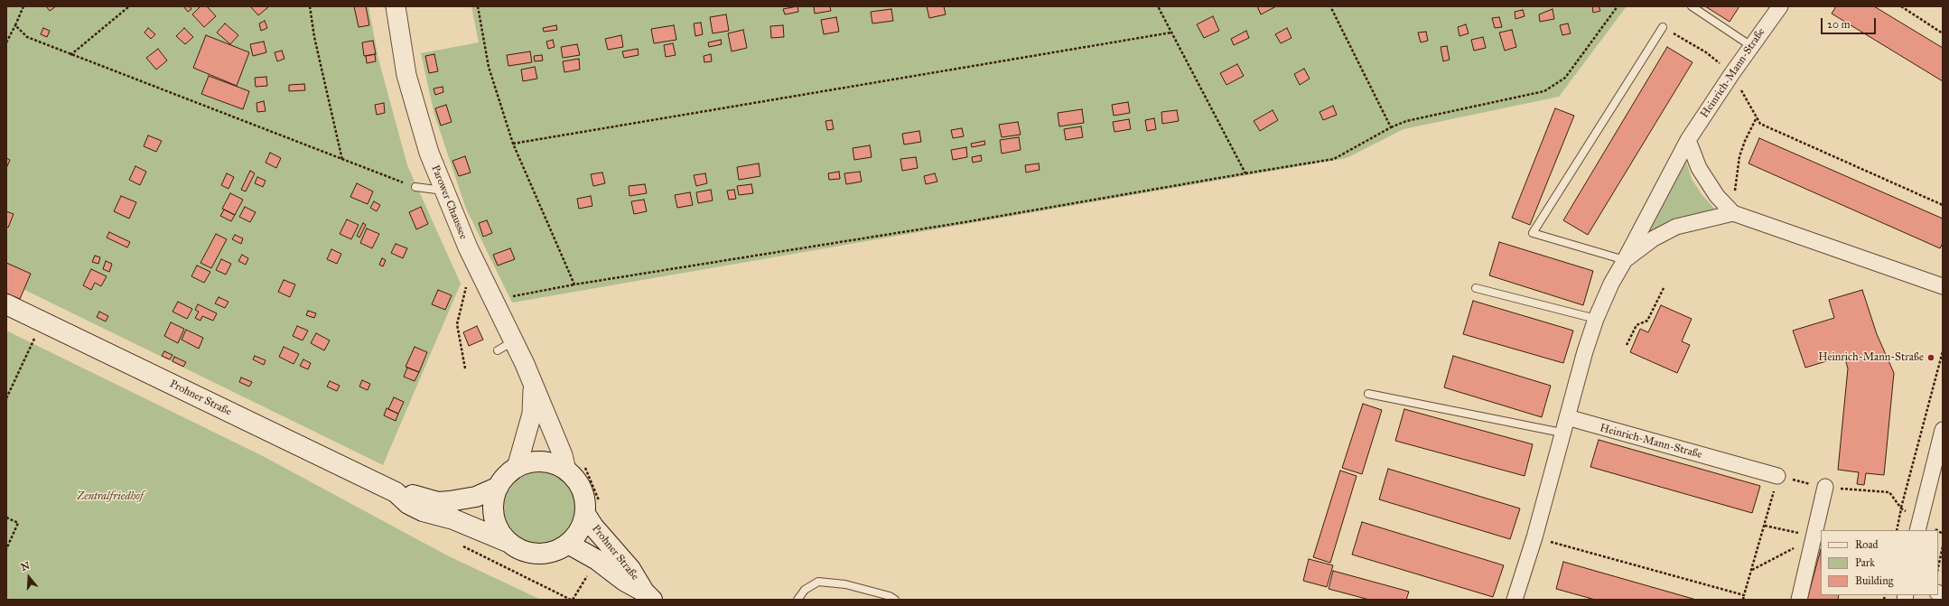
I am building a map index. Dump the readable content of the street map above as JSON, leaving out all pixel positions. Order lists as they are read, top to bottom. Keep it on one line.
{"streets":{"main road":["Parower Chaussee","Prohner Straße"],"street":["Heinrich-Mann-Straße"]},"crossings":[["Parower Chaussee","Prohner Straße"]],"parks":["Zentralfriedhof"],"places":["Heinrich-Mann-Straße"],"legend":["Road","Park","Building"],"scale_bar":"20 m","north":"top"}
